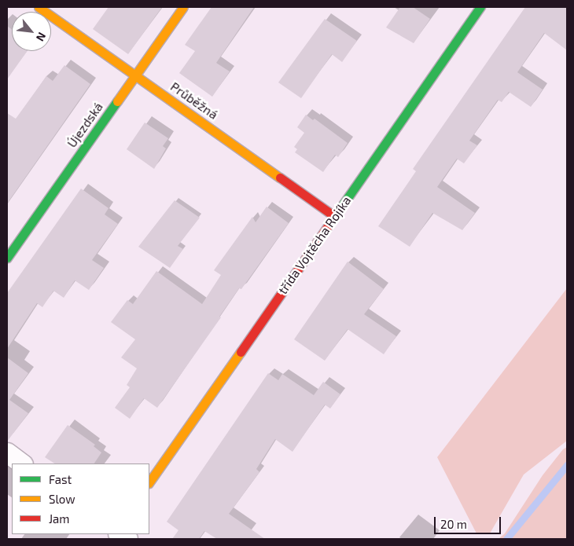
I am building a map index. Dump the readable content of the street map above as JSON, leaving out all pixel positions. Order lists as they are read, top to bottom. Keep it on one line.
{"streets":{"street":["Průběžná","Újezdská","třída Vojtěcha Rojíka"]},"crossings":[["Průběžná","Újezdská"],["Průběžná","třída Vojtěcha Rojíka"]],"legend":["Fast","Slow","Jam"],"scale_bar":"20 m","north":"bottom right"}
